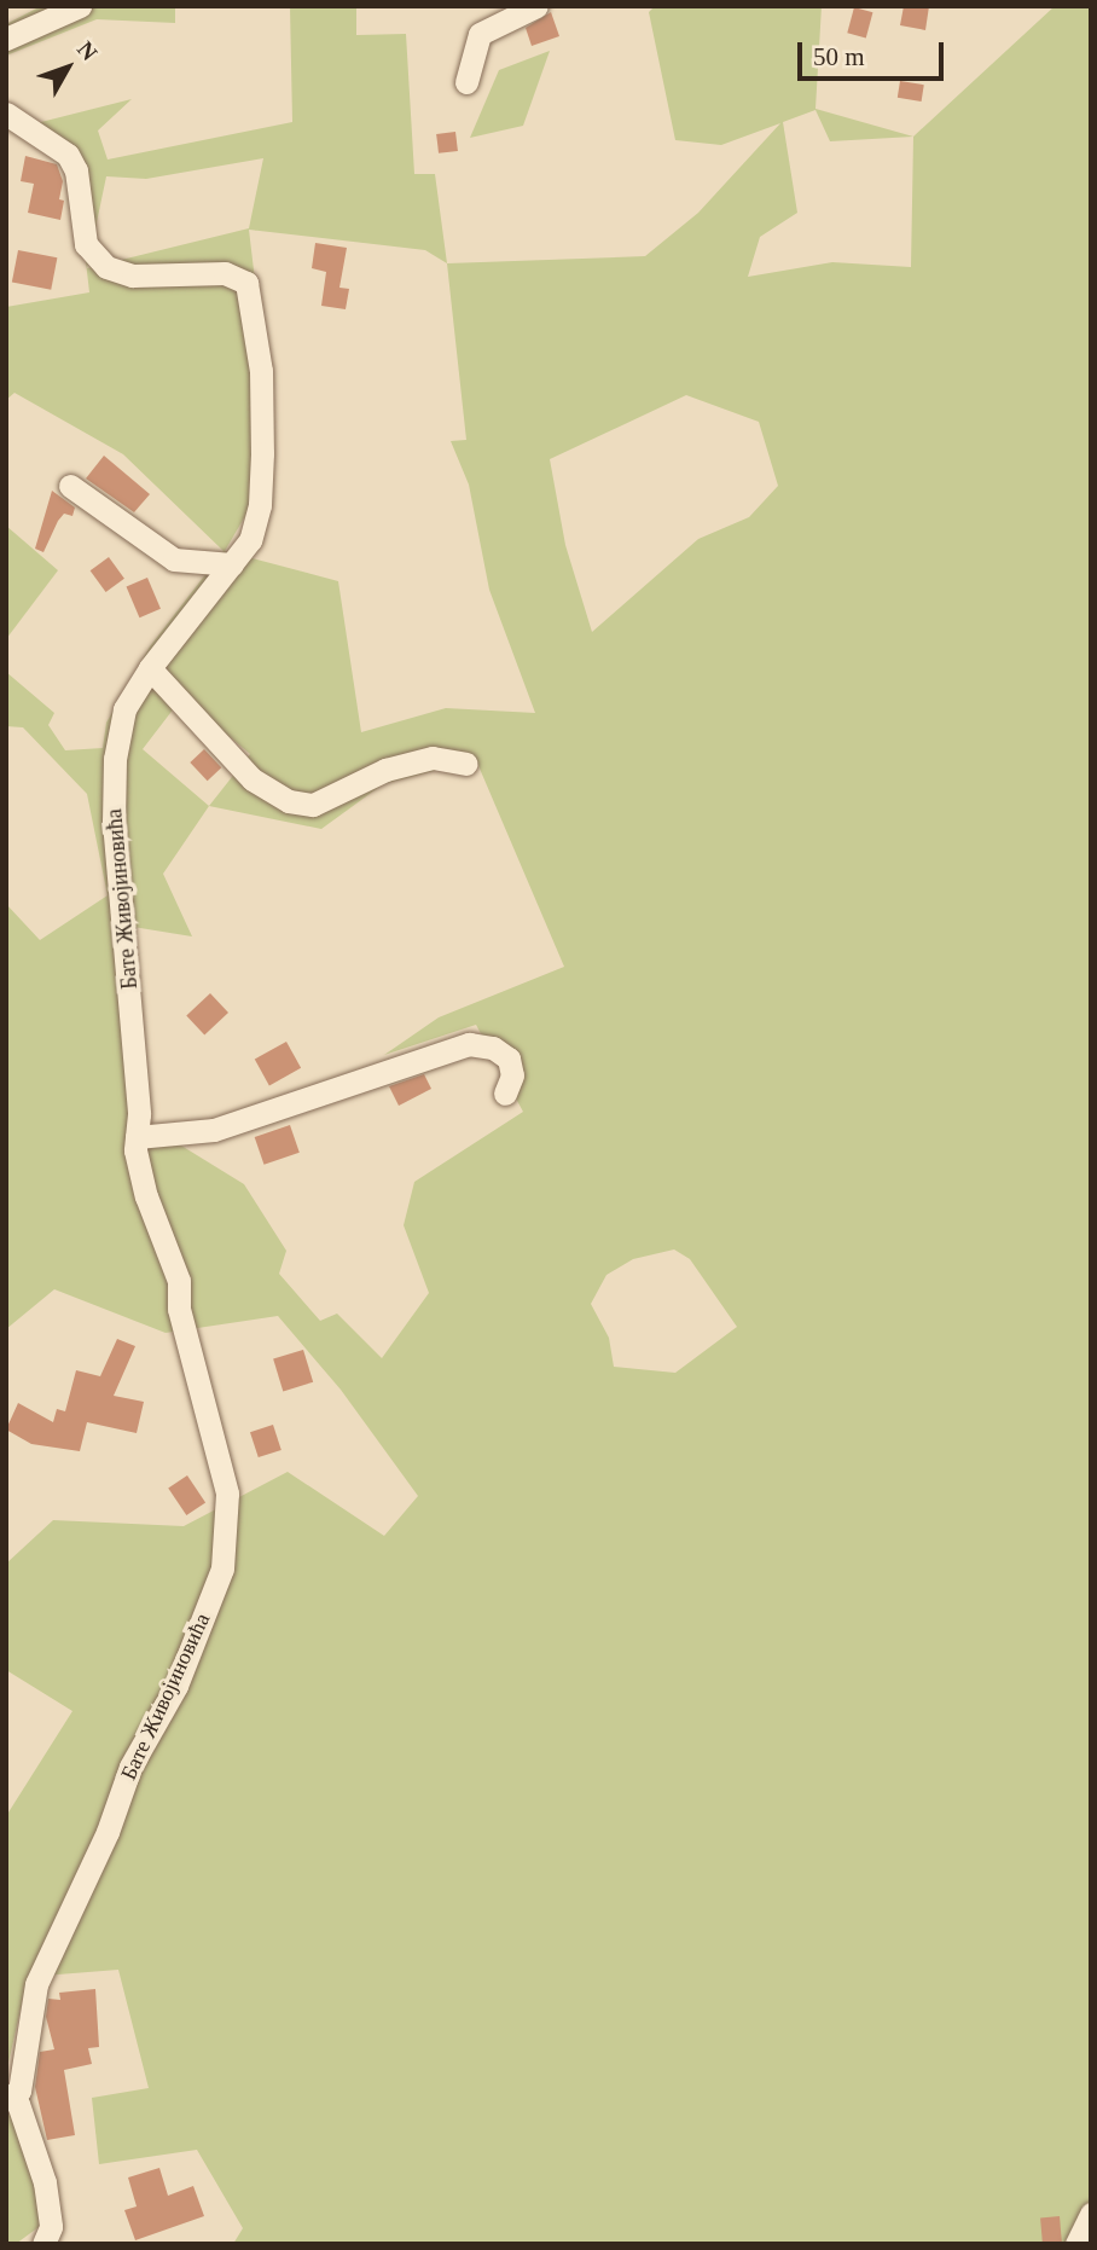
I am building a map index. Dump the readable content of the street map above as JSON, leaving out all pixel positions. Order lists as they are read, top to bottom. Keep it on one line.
{"streets":{"street":["Бате Живојиновића"]},"scale_bar":"50 m","north":"top right"}
